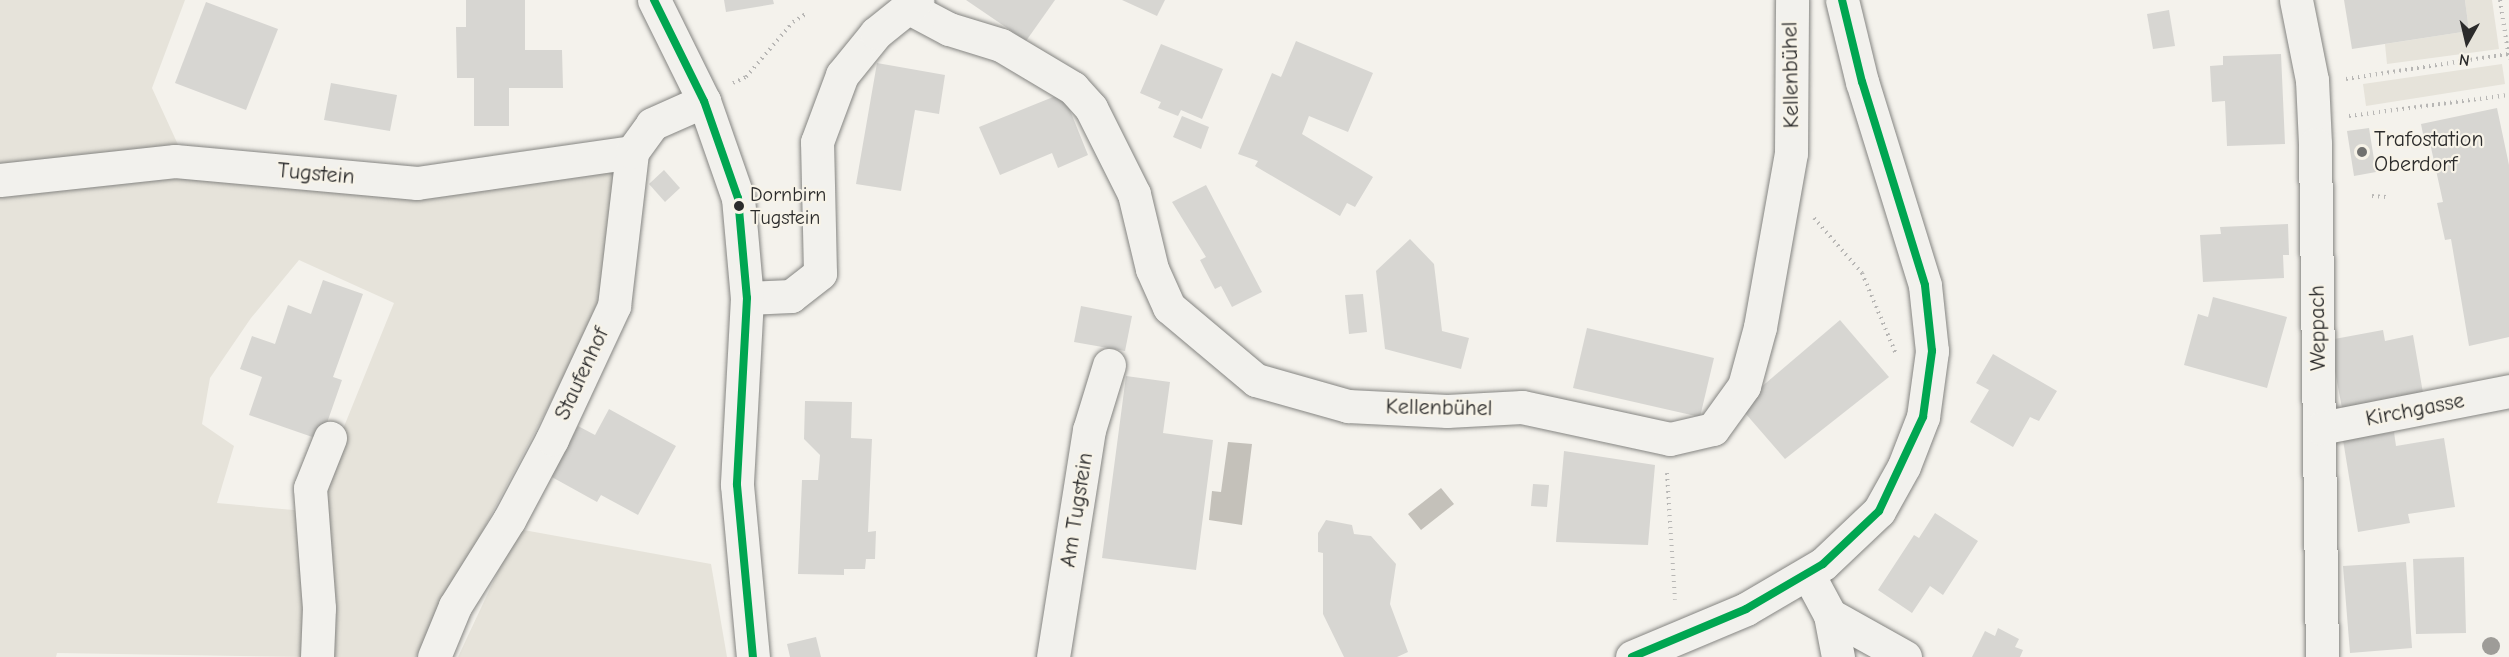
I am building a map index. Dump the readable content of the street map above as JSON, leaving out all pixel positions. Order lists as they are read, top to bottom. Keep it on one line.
{"streets":{"street":["Kellenbühel","Tugstein","Weppach","Staufenhof","Kirchgasse","Am Tugstein"]},"crossings":[["Tugstein","Staufenhof"],["Weppach","Kirchgasse"]],"places":["Trafostation Oberdorf","Dornbirn Tugstein"],"north":"bottom"}
